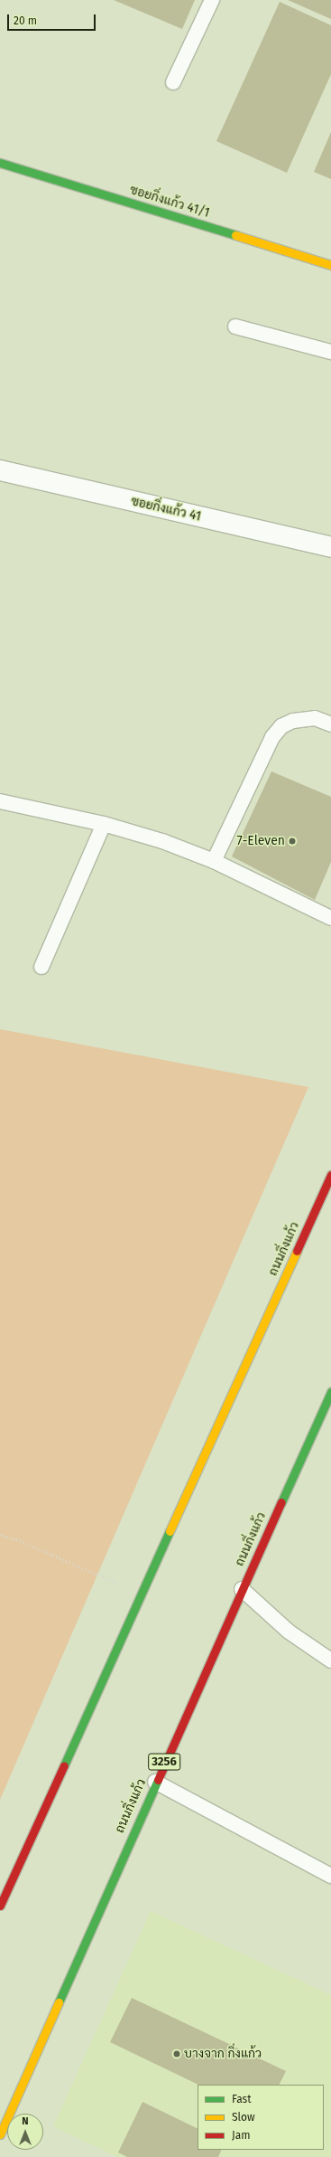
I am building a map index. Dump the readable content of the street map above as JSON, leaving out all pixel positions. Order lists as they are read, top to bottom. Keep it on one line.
{"streets":{"main road":["ซอยกิ่งแก้ว 41/1","ถนนกิ่งแก้ว","3256"],"street":["ซอยกิ่งแก้ว 41"]},"places":["7-Eleven","บางจาก กิ่งแก้ว"],"legend":["Fast","Slow","Jam"],"scale_bar":"20 m","north":"top"}
